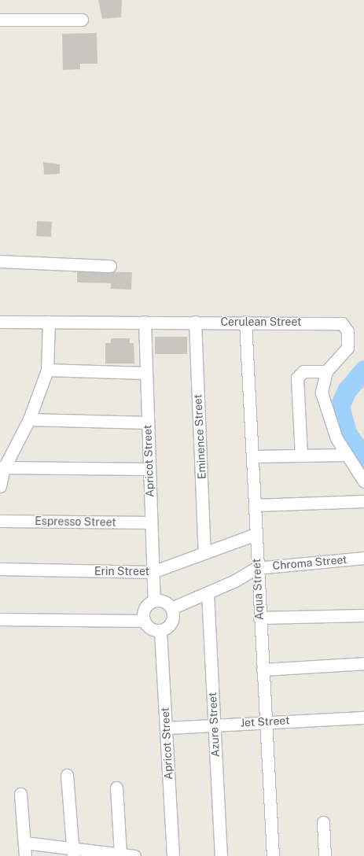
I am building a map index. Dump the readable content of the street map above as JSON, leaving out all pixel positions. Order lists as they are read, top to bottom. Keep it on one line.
{"streets":{"street":["Cerulean Street","Eminence Street","Apricot Street","Espresso Street","Chroma Street","Erin Street","Aqua Street","Jet Street","Azure Street"]},"crossings":[["Cerulean Street","Eminence Street"],["Cerulean Street","Apricot Street"],["Cerulean Street","Aqua Street"],["Eminence Street","Erin Street"],["Apricot Street","Espresso Street"],["Apricot Street","Chroma Street"],["Apricot Street","Erin Street"],["Apricot Street","Jet Street"],["Chroma Street","Aqua Street"],["Chroma Street","Azure Street"],["Erin Street","Aqua Street"],["Aqua Street","Jet Street"],["Jet Street","Azure Street"]]}
